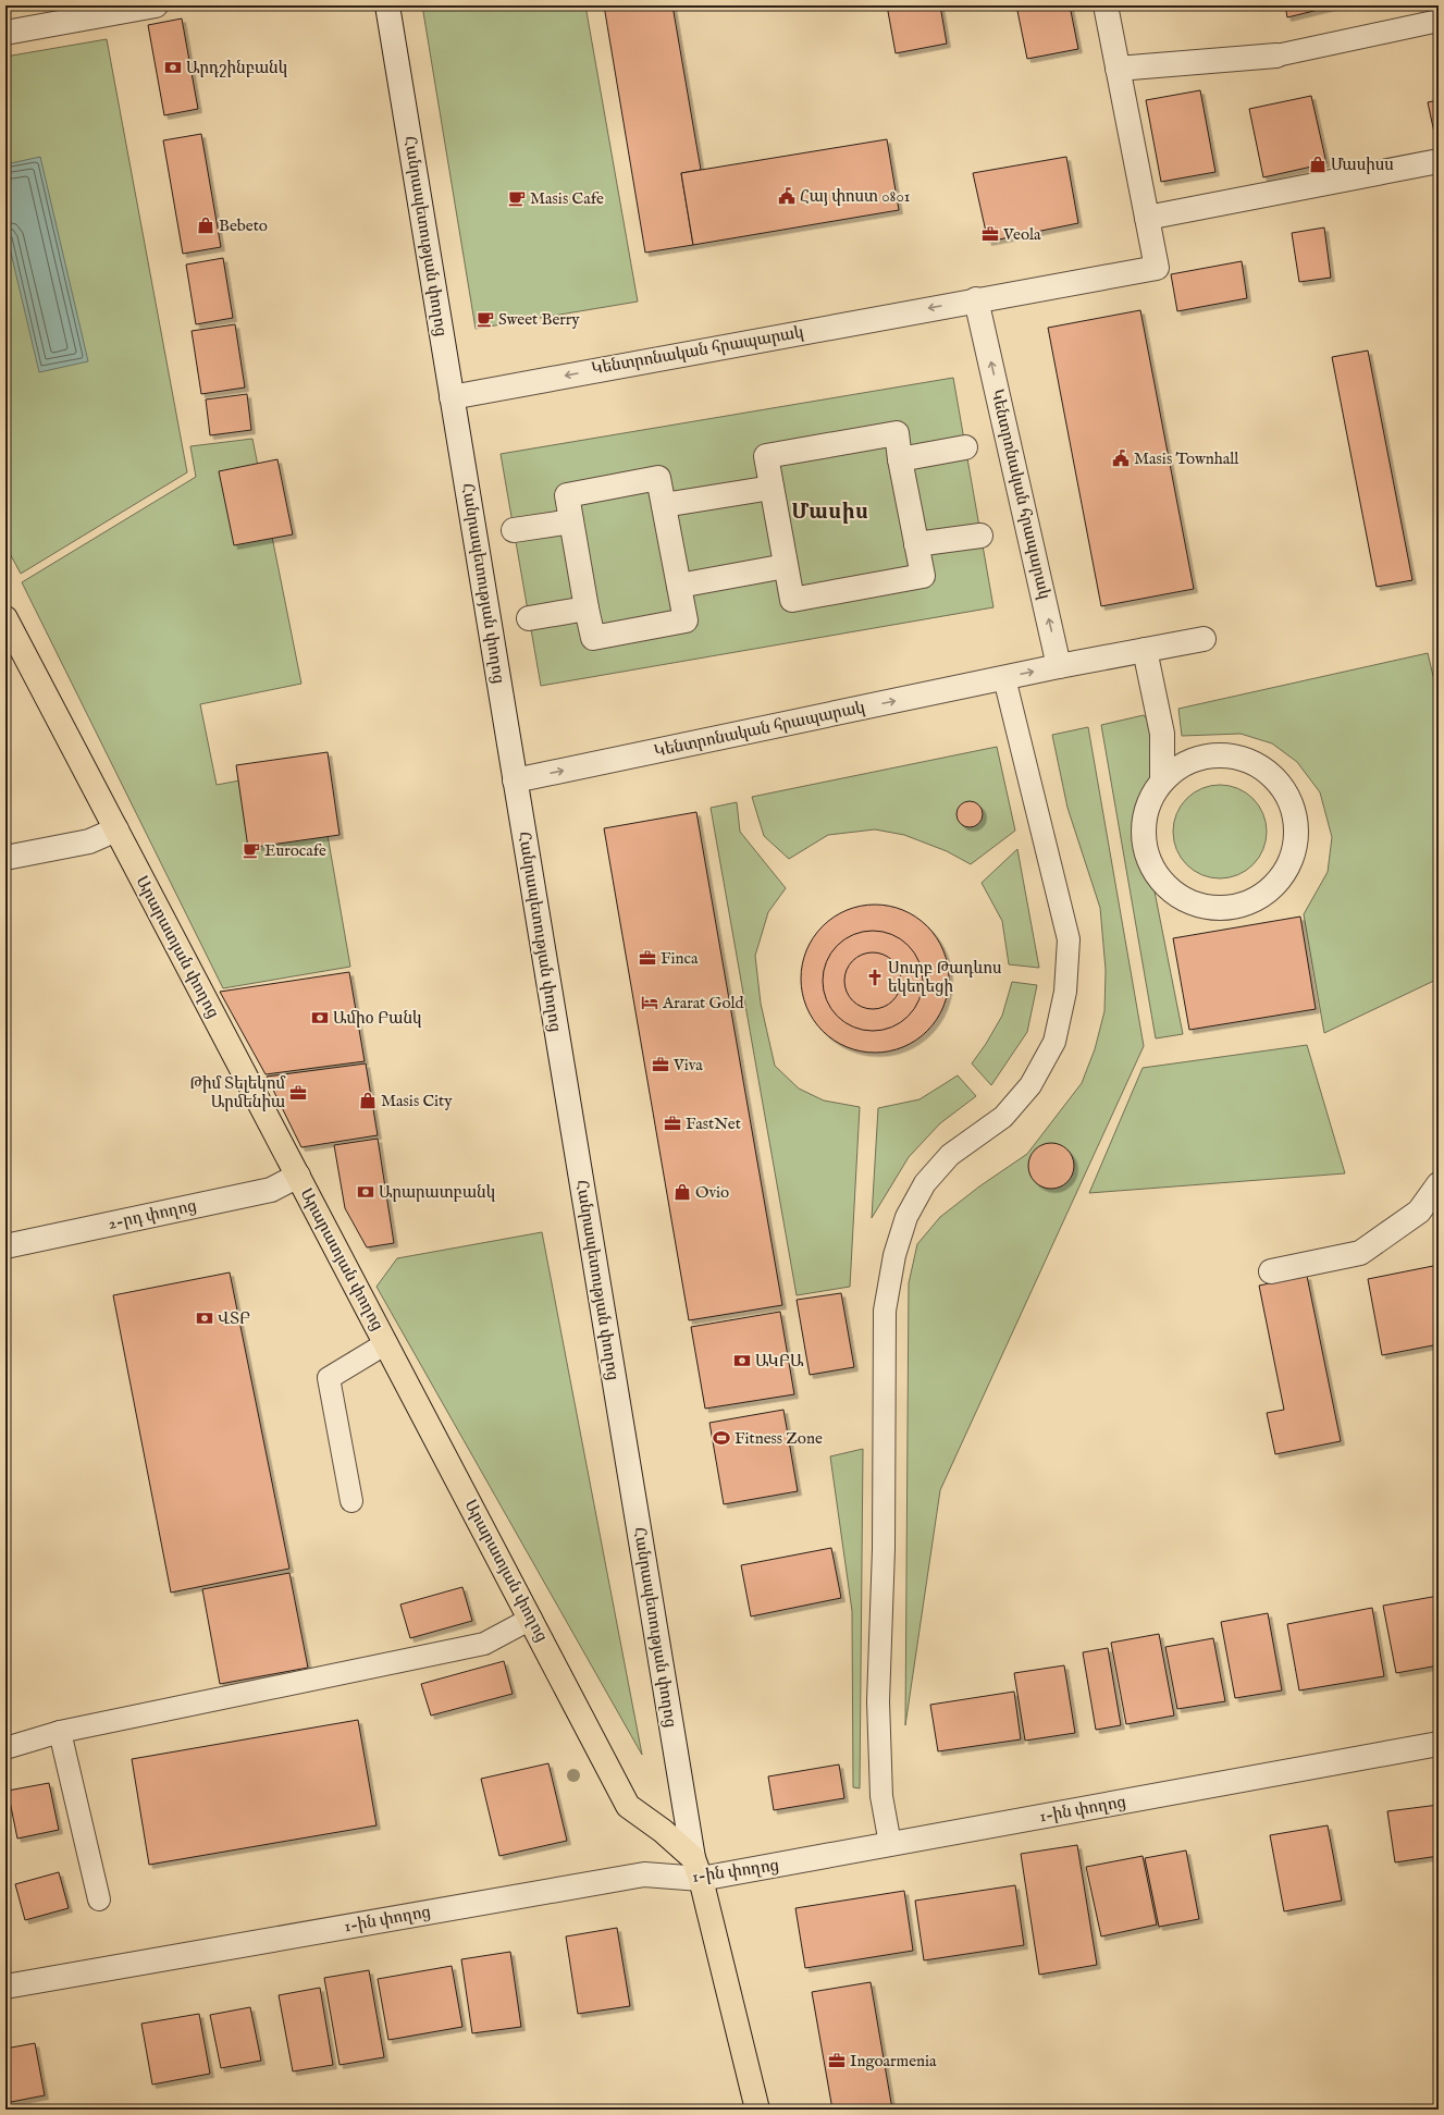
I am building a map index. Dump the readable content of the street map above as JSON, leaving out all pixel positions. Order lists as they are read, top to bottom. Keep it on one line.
{"streets":{"main road":["Հանրապետության փողոց","Արարատյան փողոց"],"street":["Կենտրոնական հրապարակ","2-րդ փողոց","1-ին փողոց"]},"crossings":[["Հանրապետության փողոց","Կենտրոնական հրապարակ"],["Հանրապետության փողոց","Արարատյան փողոց"],["Հանրապետության փողոց","1-ին փողոց"],["Արարատյան փողոց","2-րդ փողոց"],["Արարատյան փողոց","1-ին փողոց"]],"districts":["Մասիս"],"places":{"bank":["Արդշինբանկ","Ամիօ Բանկ","Արարատբանկ","ՎՏԲ","ԱԿԲԱ"],"shop":["Մասիսս","Bebeto","Masis City","Ovio"],"public building":["Հայ փոստ 0801","Masis Townhall"],"cafe":["Masis Cafe","Sweet Berry","Eurocafe"],"office":["Veola","Finca","Viva","Թիմ Տելեկոմ Արմենիա","FastNet","Ingoarmenia"],"church":["Սուրբ Թադևոս եկեղեցի"],"hotel":["Ararat Gold"],"sports":["Fitness Zone"]}}
